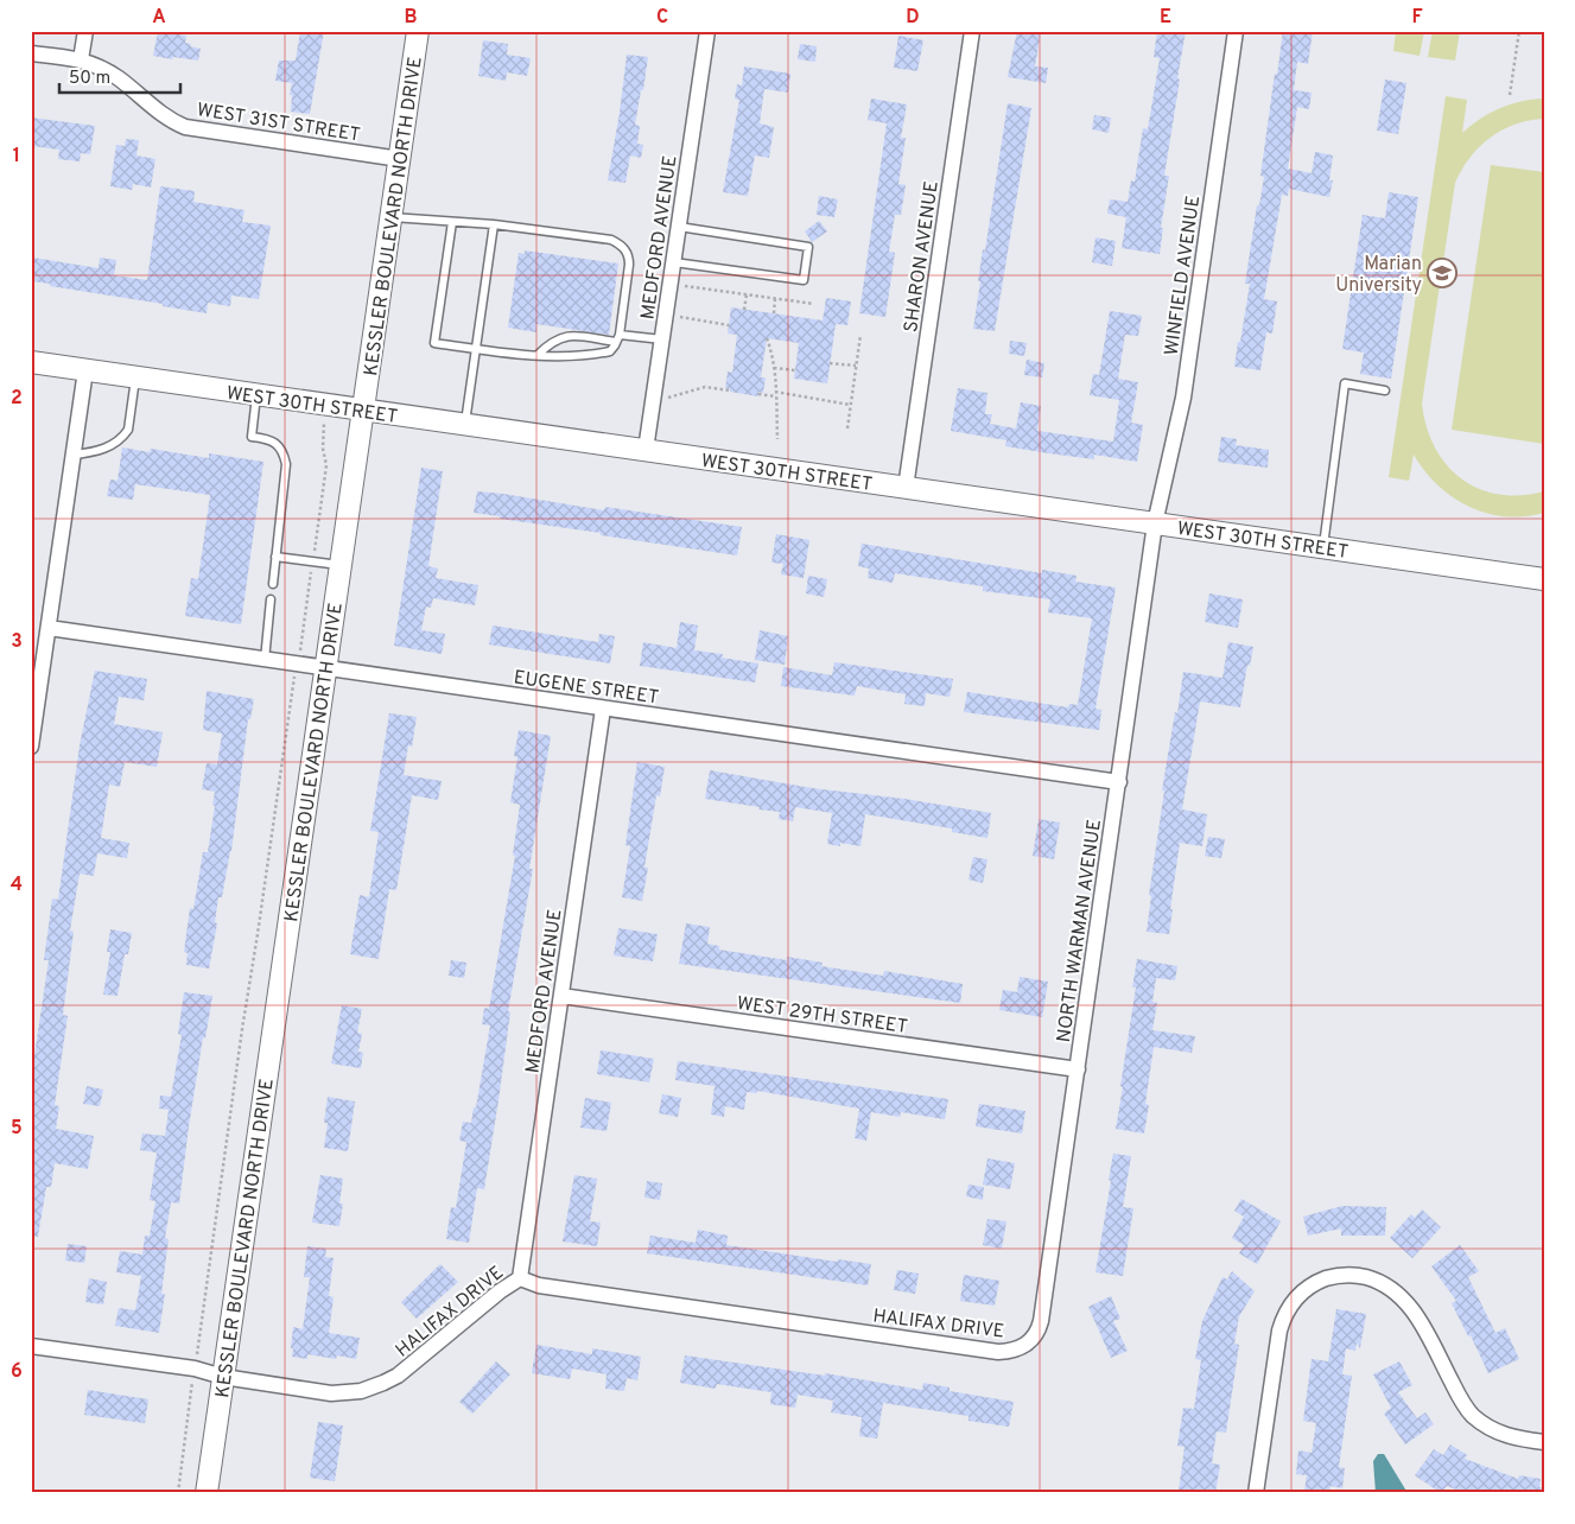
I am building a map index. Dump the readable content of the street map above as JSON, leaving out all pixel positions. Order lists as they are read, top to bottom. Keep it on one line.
{"streets":{"main road":["KESSLER BOULEVARD NORTH DRIVE","WEST 30TH STREET"],"street":["WEST 31ST STREET","MEDFORD AVENUE","SHARON AVENUE","WINFIELD AVENUE","EUGENE STREET","NORTH WARMAN AVENUE","WEST 29TH STREET","HALIFAX DRIVE"]},"crossings":[["WEST 31ST STREET","KESSLER BOULEVARD NORTH DRIVE"],["KESSLER BOULEVARD NORTH DRIVE","WEST 30TH STREET"],["KESSLER BOULEVARD NORTH DRIVE","EUGENE STREET"],["KESSLER BOULEVARD NORTH DRIVE","HALIFAX DRIVE"],["MEDFORD AVENUE","WEST 30TH STREET"],["MEDFORD AVENUE","EUGENE STREET"],["MEDFORD AVENUE","WEST 29TH STREET"],["MEDFORD AVENUE","HALIFAX DRIVE"],["SHARON AVENUE","WEST 30TH STREET"],["WINFIELD AVENUE","WEST 30TH STREET"],["WINFIELD AVENUE","NORTH WARMAN AVENUE"],["WEST 30TH STREET","NORTH WARMAN AVENUE"],["EUGENE STREET","NORTH WARMAN AVENUE"],["NORTH WARMAN AVENUE","WEST 29TH STREET"],["NORTH WARMAN AVENUE","HALIFAX DRIVE"]],"places":{"school or university":["Marian University"]},"scale_bar":"50 m","grid":{"columns":["A","B","C","D","E","F"],"rows":["1","2","3","4","5","6"]}}
